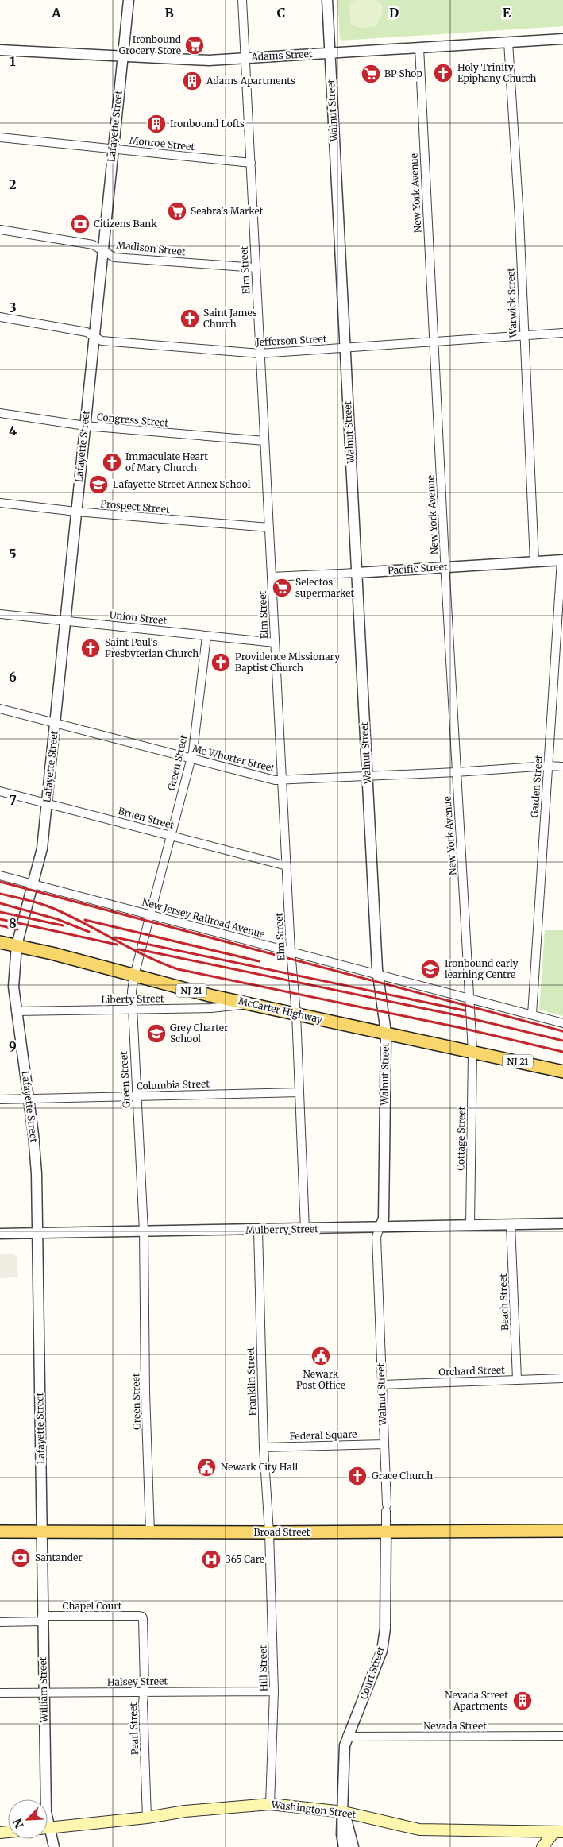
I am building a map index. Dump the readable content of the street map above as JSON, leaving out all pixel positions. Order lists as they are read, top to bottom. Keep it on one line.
{"streets":{"main road":["NJ 21","McCarter Highway","Broad Street","Washington Street"],"street":["Adams Street","Walnut Street","Lafayette Street","Monroe Street","New York Avenue","Madison Street","Elm Street","Warwick Street","Jefferson Street","Congress Street","Prospect Street","Pacific Street","Union Street","Mc Whorter Street","Green Street","Garden Street","Bruen Street","New Jersey Railroad Avenue","Liberty Street","Columbia Street","Cottage Street","Mulberry Street","Beach Street","Orchard Street","Franklin Street","Federal Square","Chapel Court","Hill Street","Court Street","Halsey Street","William Street","Nevada Street","Pearl Street"]},"crossings":[["Adams Street","Walnut Street"],["Adams Street","Lafayette Street"],["Adams Street","New York Avenue"],["Adams Street","Elm Street"],["Adams Street","Warwick Street"],["Walnut Street","Jefferson Street"],["Walnut Street","Pacific Street"],["Walnut Street","Mc Whorter Street"],["Walnut Street","New Jersey Railroad Avenue"],["Walnut Street","McCarter Highway"],["Walnut Street","Mulberry Street"],["Walnut Street","Orchard Street"],["Walnut Street","Federal Square"],["Walnut Street","Broad Street"],["Walnut Street","Court Street"],["Lafayette Street","Monroe Street"],["Lafayette Street","Madison Street"],["Lafayette Street","Jefferson Street"],["Lafayette Street","Congress Street"],["Lafayette Street","Prospect Street"],["Lafayette Street","Union Street"],["Lafayette Street","Mc Whorter Street"],["Lafayette Street","Bruen Street"],["Lafayette Street","New Jersey Railroad Avenue"],["Lafayette Street","Liberty Street"],["Lafayette Street","McCarter Highway"],["Lafayette Street","Columbia Street"],["Lafayette Street","Mulberry Street"],["Lafayette Street","Broad Street"],["Lafayette Street","William Street"],["Monroe Street","Elm Street"],["New York Avenue","Jefferson Street"],["New York Avenue","Pacific Street"],["New York Avenue","Mc Whorter Street"],["New York Avenue","New Jersey Railroad Avenue"],["New York Avenue","McCarter Highway"],["New York Avenue","Cottage Street"],["Madison Street","Elm Street"],["Elm Street","Jefferson Street"],["Elm Street","Congress Street"],["Elm Street","Prospect Street"],["Elm Street","Pacific Street"],["Elm Street","Union Street"],["Elm Street","Mc Whorter Street"],["Elm Street","Bruen Street"],["Elm Street","New Jersey Railroad Avenue"],["Elm Street","McCarter Highway"],["Elm Street","Columbia Street"],["Elm Street","Mulberry Street"],["Warwick Street","Jefferson Street"],["Warwick Street","Pacific Street"],["Pacific Street","Garden Street"],["Union Street","Green Street"],["Mc Whorter Street","Green Street"],["Mc Whorter Street","Garden Street"],["Green Street","Bruen Street"],["Green Street","New Jersey Railroad Avenue"],["Green Street","Liberty Street"],["Green Street","McCarter Highway"],["Green Street","Columbia Street"],["Green Street","Mulberry Street"],["Green Street","Broad Street"],["Garden Street","New Jersey Railroad Avenue"],["Liberty Street","McCarter Highway"],["McCarter Highway","Cottage Street"],["Cottage Street","Mulberry Street"],["Mulberry Street","Beach Street"],["Mulberry Street","Franklin Street"],["Beach Street","Orchard Street"],["Franklin Street","Federal Square"],["Franklin Street","Broad Street"],["Franklin Street","Hill Street"],["Broad Street","Hill Street"],["Broad Street","Court Street"],["Broad Street","William Street"],["Chapel Court","William Street"],["Chapel Court","Pearl Street"],["Hill Street","Halsey Street"],["Hill Street","Washington Street"],["Court Street","Nevada Street"],["Court Street","Washington Street"],["Halsey Street","William Street"],["Halsey Street","Pearl Street"],["Pearl Street","Washington Street"]],"places":{"supermarket":["Ironbound Grocery Store","BP Shop","Seabra's Market","Selectos supermarket"],"church":["Holy Trinity Epiphany Church","Saint James Church","Immaculate Heart of Mary Church","Saint Paul's Presbyterian Church","Providence Missionary Baptist Church","Grace Church"],"building":["Adams Apartments","Ironbound Lofts","Nevada Street Apartments"],"bank":["Citizens Bank","Santander"],"school or university":["Lafayette Street Annex School","Ironbound early learning Centre","Grey Charter School"],"public building":["Newark Post Office","Newark City Hall"],"hospital":["365 Care"]},"north":"bottom left","grid":{"columns":["A","B","C","D","E"],"rows":["1","2","3","4","5","6","7","8","9"]}}
